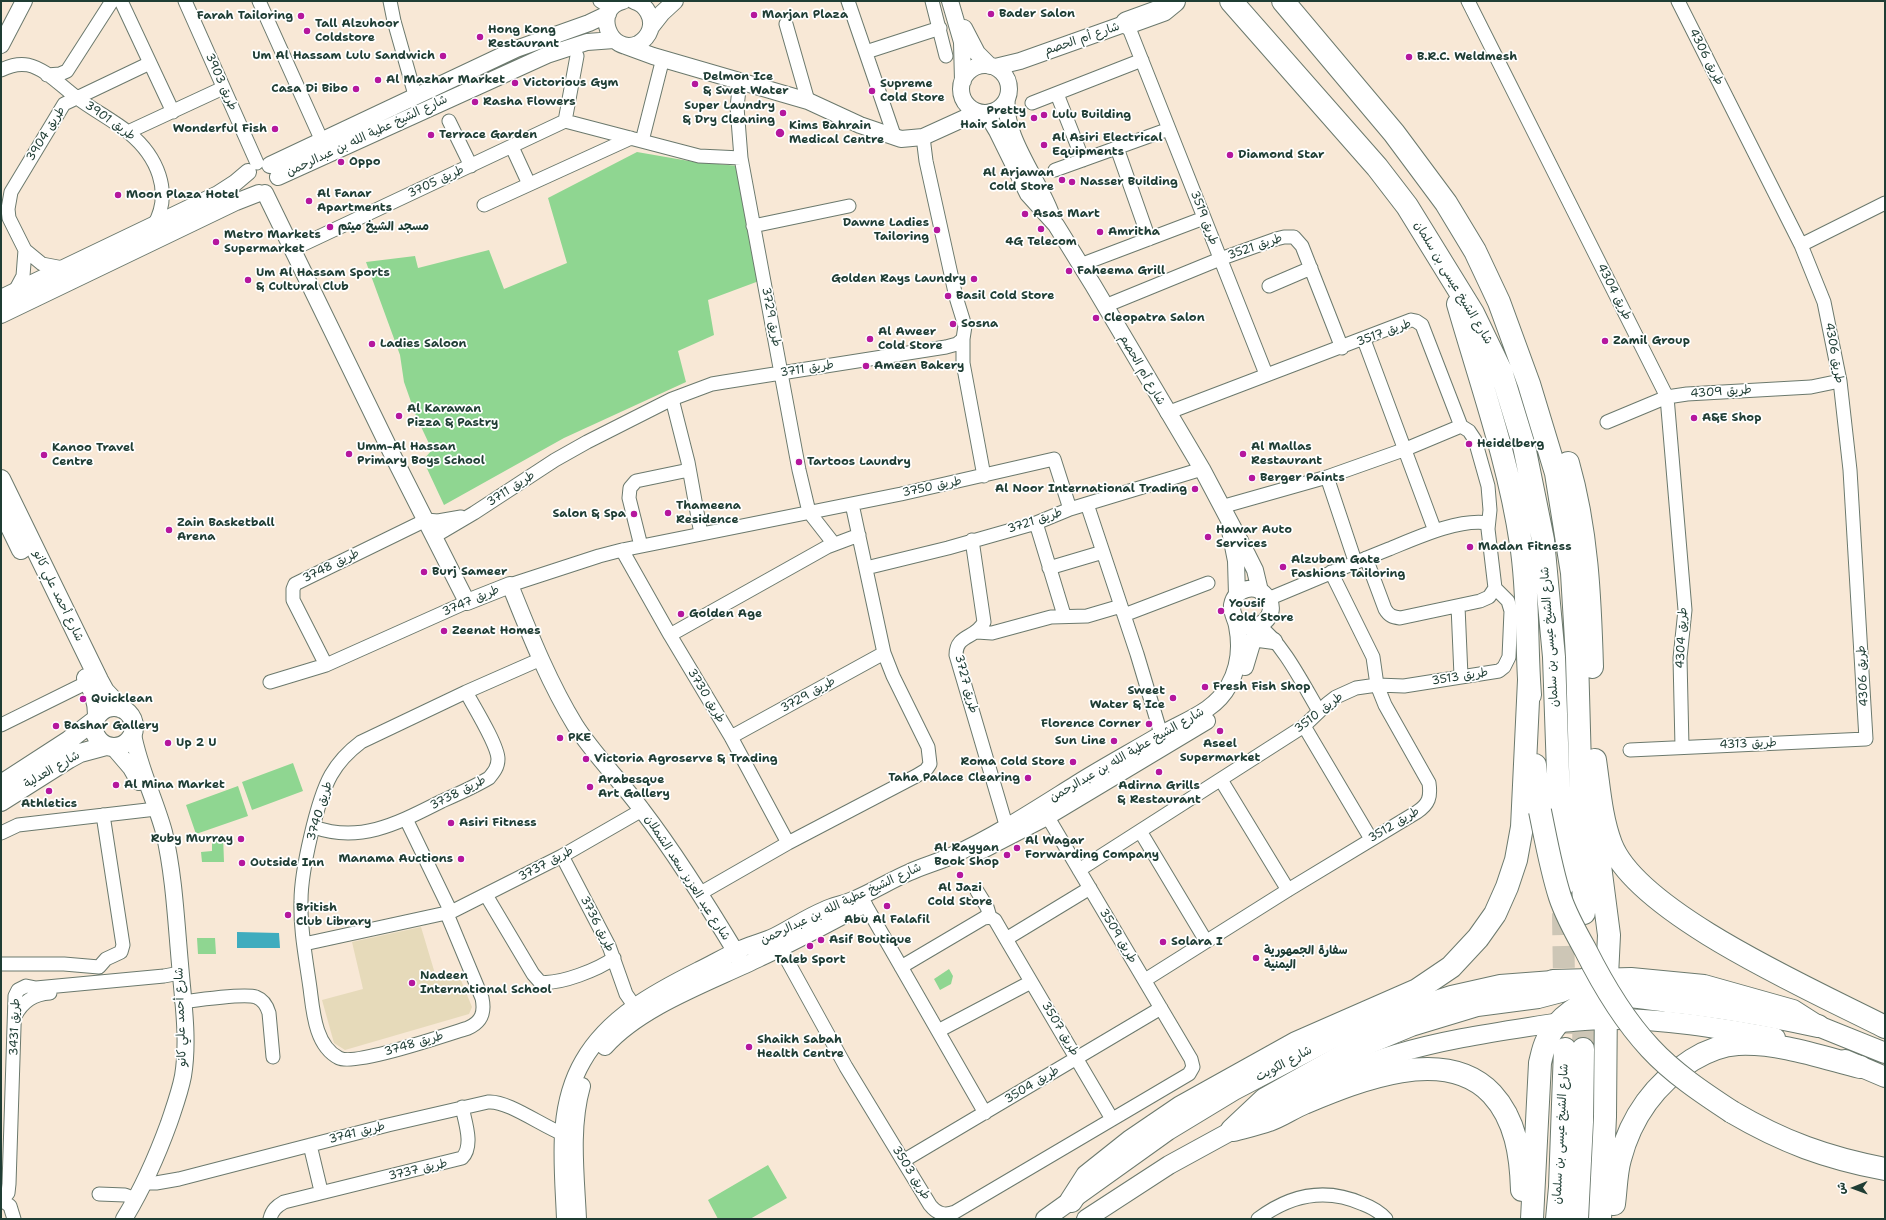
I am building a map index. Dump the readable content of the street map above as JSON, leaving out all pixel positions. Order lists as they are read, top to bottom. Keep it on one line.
{"streets":{"highway":["شارع الشيخ عيسى بن سلمان"],"main road":["شارع أحمد علي كانو","شارع العدلية","شارع الكويت"],"street":["شارع أم الحصم","طريق 4306","طريق 3903","طريق 3901","طريق 3904","شارع الشيخ عطية الله بن عبدالرحمن","طريق 3705","طريق 3519","طريق 3521","طريق 4304","طريق 3729","طريق 3517","طريق 3711","طريق 4309","طريق 3750","طريق 3721","طريق 3748","طريق 3747","طريق 3513","طريق 3727","طريق 3730","طريق 3510","طريق 4313","طريق 3738","طريق 3740","طريق 3512","طريق 3737","شارع عبد العزيز سعد الشملان","طريق 3736","طريق 3509","طريق 3431","طريق 3507","طريق 3504","طريق 3741","طريق 3503"]},"crossings":[["شارع أم الحصم","شارع الشيخ عطية الله بن عبدالرحمن"],["شارع أم الحصم","طريق 3519"],["شارع أم الحصم","طريق 3521"],["شارع أم الحصم","طريق 3517"],["شارع أم الحصم","طريق 3721"],["طريق 4306","طريق 4309"],["طريق 4306","طريق 4313"],["طريق 3903","شارع الشيخ عطية الله بن عبدالرحمن"],["طريق 3901","طريق 3904"],["طريق 3901","شارع الشيخ عطية الله بن عبدالرحمن"],["طريق 3904","شارع الشيخ عطية الله بن عبدالرحمن"],["شارع الشيخ عطية الله بن عبدالرحمن","طريق 3729"],["شارع الشيخ عطية الله بن عبدالرحمن","طريق 3727"],["شارع الشيخ عطية الله بن عبدالرحمن","شارع عبد العزيز سعد الشملان"],["شارع الشيخ عطية الله بن عبدالرحمن","طريق 3509"],["شارع الشيخ عطية الله بن عبدالرحمن","طريق 3741"],["شارع الشيخ عطية الله بن عبدالرحمن","طريق 3503"],["طريق 3519","طريق 3521"],["طريق 3519","طريق 3517"],["طريق 3521","طريق 3517"],["طريق 4304","طريق 4309"],["طريق 4304","طريق 4313"],["طريق 3729","طريق 3711"],["طريق 3729","طريق 3750"],["طريق 3729","طريق 3747"],["طريق 3729","طريق 3730"],["طريق 3711","طريق 3748"],["طريق 3750","طريق 3721"],["طريق 3750","طريق 3747"],["طريق 3748","طريق 3747"],["طريق 3748","طريق 3740"],["طريق 3748","طريق 3737"],["شارع أحمد علي كانو","شارع العدلية"],["شارع أحمد علي كانو","طريق 3431"],["شارع أحمد علي كانو","طريق 3741"],["طريق 3747","طريق 3730"],["طريق 3747","شارع عبد العزيز سعد الشملان"],["طريق 3513","طريق 3510"],["طريق 3513","طريق 3512"],["طريق 3510","طريق 3512"],["طريق 3510","طريق 3509"],["طريق 3738","طريق 3740"],["طريق 3740","طريق 3737"],["طريق 3740","شارع عبد العزيز سعد الشملان"],["طريق 3512","طريق 3509"],["طريق 3737","شارع عبد العزيز سعد الشملان"],["طريق 3737","طريق 3736"],["طريق 3737","طريق 3741"],["طريق 3509","طريق 3504"],["طريق 3509","طريق 3503"],["طريق 3507","طريق 3504"],["طريق 3507","طريق 3503"],["طريق 3504","طريق 3503"]],"places":["Bader Salon","Marjan Plaza","Farah Tailoring","Tall Alzuhoor Coldstore","Hong Kong Restaurant","Um Al Hassam Lulu Sandwich","B.R.C. Weldmesh","Al Mazhar Market","Victorious Gym","Delmon Ice & Swet Water","Casa Di Bibo","Supreme Cold Store","Rasha Flowers","Super Laundry & Dry Cleaning","Lulu Building","Pretty Hair Salon","Wonderful Fish","Kims Bahrain Medical Centre","Terrace Garden","Al Asiri Electrical Equipments","Diamond Star","Oppo","Al Arjawan Cold Store","Nasser Building","Moon Plaza Hotel","Al Fanar Apartments","Asas Mart","مسجد الشيخ ميثم","4G Telecom","Dawne Ladies Tailoring","Amritha","Metro Markets Supermarket","Faheema Grill","Golden Rays Laundry","Um Al Hassam Sports & Cultural Club","Basil Cold Store","Cleopatra Salon","Sosna","Al Aweer Cold Store","Zamil Group","Ladies Saloon","Ameen Bakery","Al Karawan Pizza & Pastry","A&E Shop","Heidelberg","Umm-Al Hassan Primary Boys School","Al Mallas Restaurant","Kanoo Travel Centre","Tartoos Laundry","Berger Paints","Al Noor International Trading","Thameena Residence","Salon & Spa","Zain Basketball Arena","Hawar Auto Services","Madan Fitness","Alzubam Gate Fashions Tailoring","Burj Sameer","Yousif Cold Store","Golden Age","Zeenat Homes","Fresh Fish Shop","Sweet Water & Ice","Quicklean","Florence Corner","Bashar Gallery","Aseel Supermarket","PKE","Sun Line","Up 2 U","Victoria Agroserve & Trading","Roma Cold Store","Adirna Grills & Restaurant","Taha Palace Clearing","Al Mina Market","Arabesque Art Gallery","Athletics","Asiri Fitness","Ruby Murray","Al Wagar Forwarding Company","Al Rayyan Book Shop","Manama Auctions","Outside Inn","Al Jazi Cold Store","Abu Al Falafil","British Club Library","Asif Boutique","Solara I","Taleb Sport","سفارة الجمهورية اليمنية","Nadeen International School","Shaikh Sabah Health Centre"],"north":"left"}
